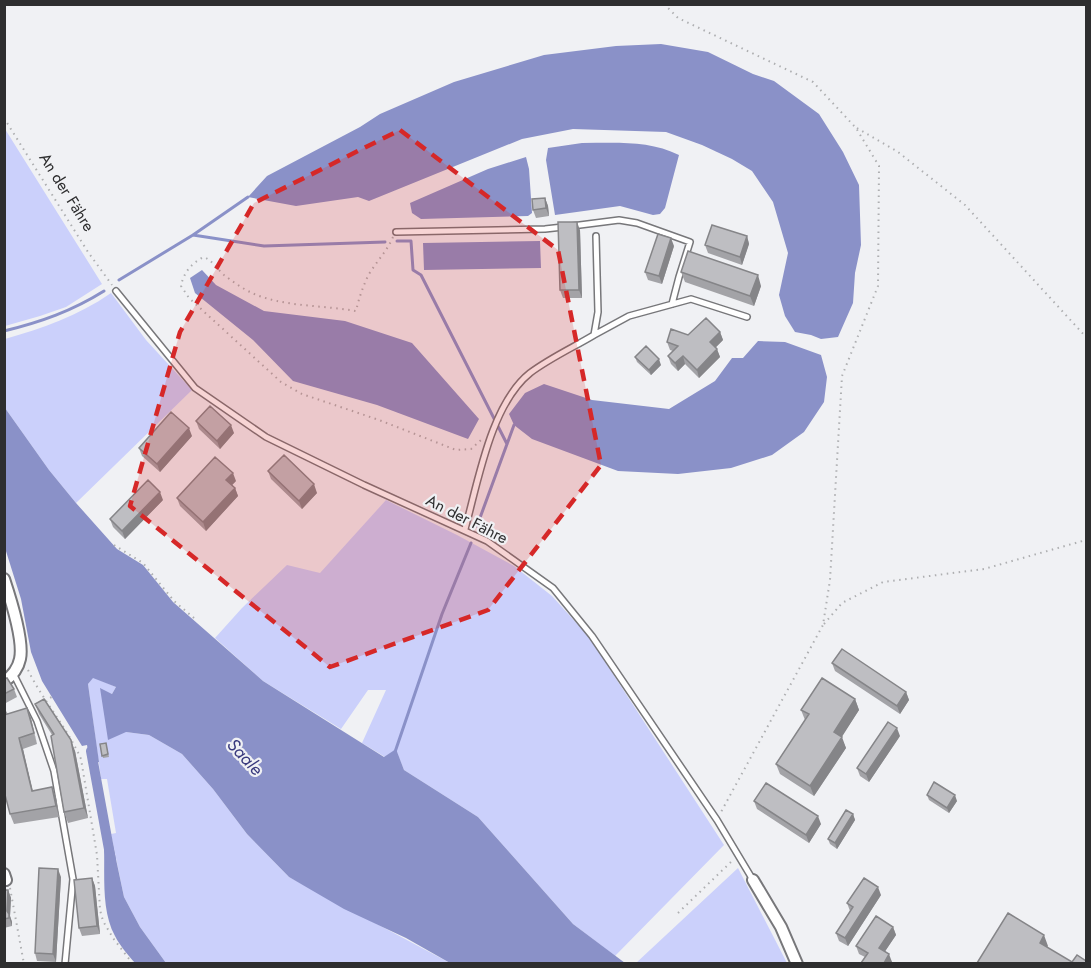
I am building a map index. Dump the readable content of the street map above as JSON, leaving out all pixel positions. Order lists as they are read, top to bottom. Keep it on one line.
{"streets":{"lane":["An der Fähre"]},"water":["Saale"]}
